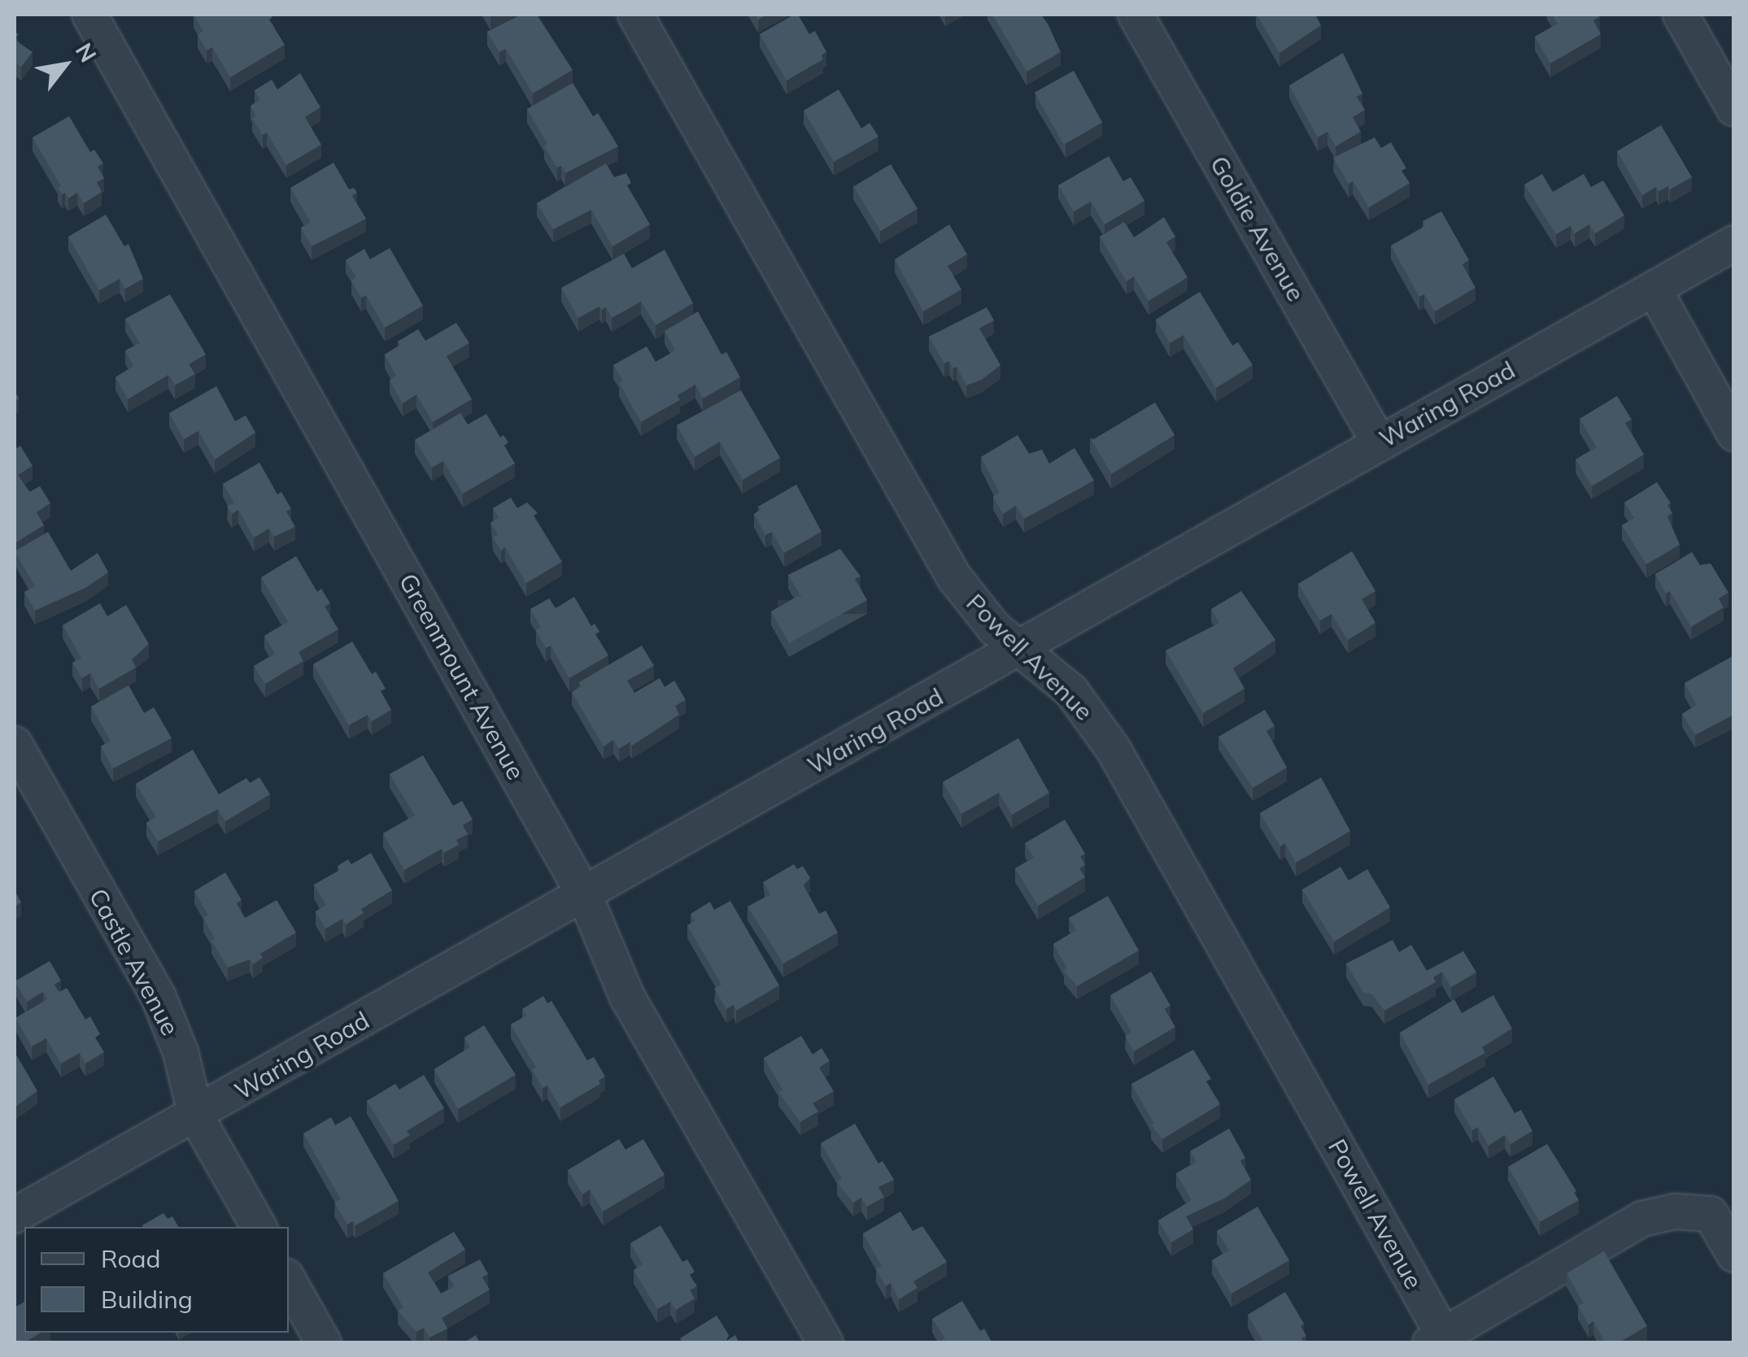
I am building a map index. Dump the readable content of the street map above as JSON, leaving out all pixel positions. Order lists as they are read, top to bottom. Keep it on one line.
{"streets":{"street":["Goldie Avenue","Waring Road","Powell Avenue","Greenmount Avenue","Castle Avenue"]},"crossings":[["Goldie Avenue","Waring Road"],["Waring Road","Powell Avenue"],["Waring Road","Greenmount Avenue"],["Waring Road","Castle Avenue"]],"legend":["Road","Building"],"north":"top right"}
